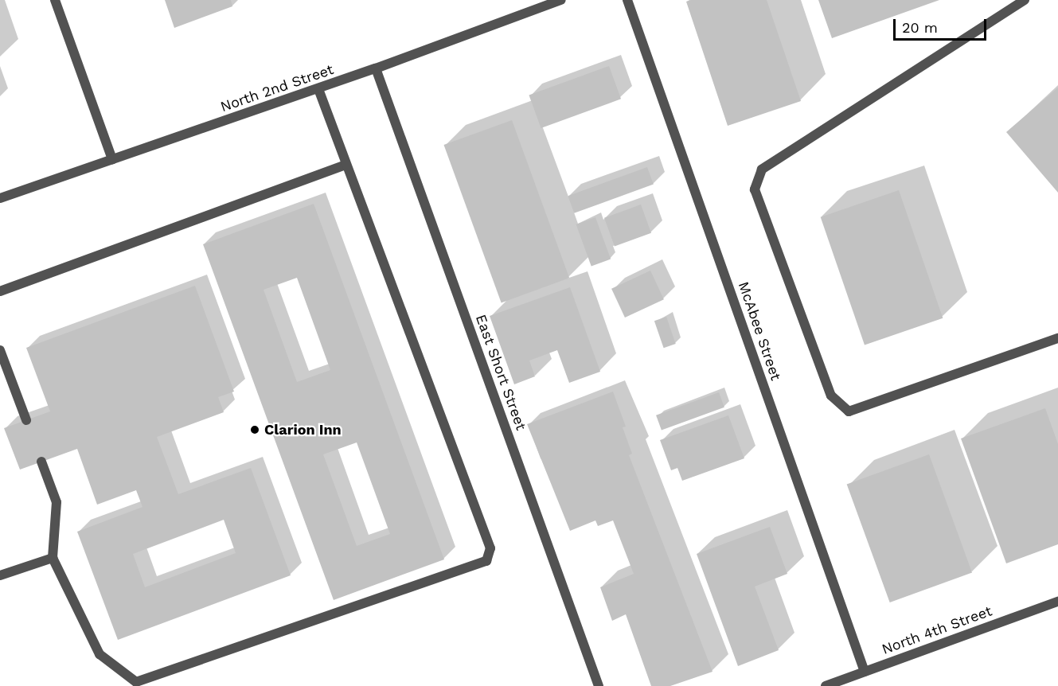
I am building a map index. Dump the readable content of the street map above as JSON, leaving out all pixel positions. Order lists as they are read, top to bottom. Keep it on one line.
{"streets":{"street":["North 2nd Street","McAbee Street","East Short Street","North 4th Street"]},"crossings":[["North 2nd Street","East Short Street"],["McAbee Street","North 4th Street"]],"places":["Clarion Inn"],"scale_bar":"20 m"}
